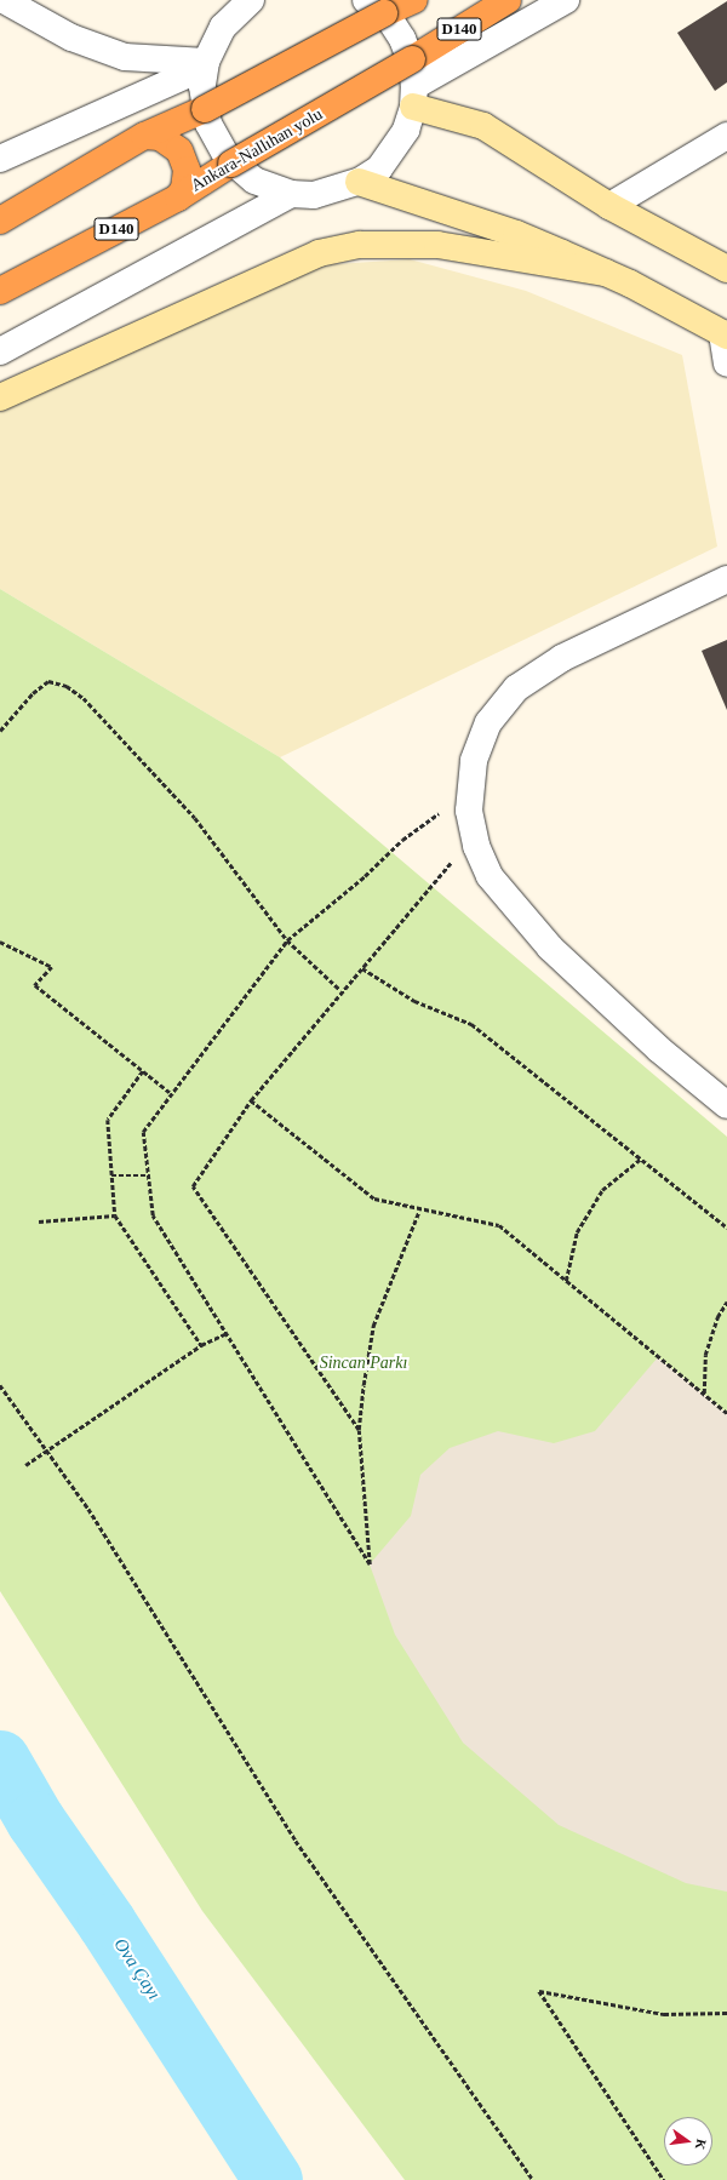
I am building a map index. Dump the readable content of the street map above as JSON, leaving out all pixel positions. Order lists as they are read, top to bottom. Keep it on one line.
{"streets":{"highway":["D140","Ankara-Nallıhan yolu"]},"water":["Ova Çayı"],"parks":["Sincan Parkı"],"north":"right"}
